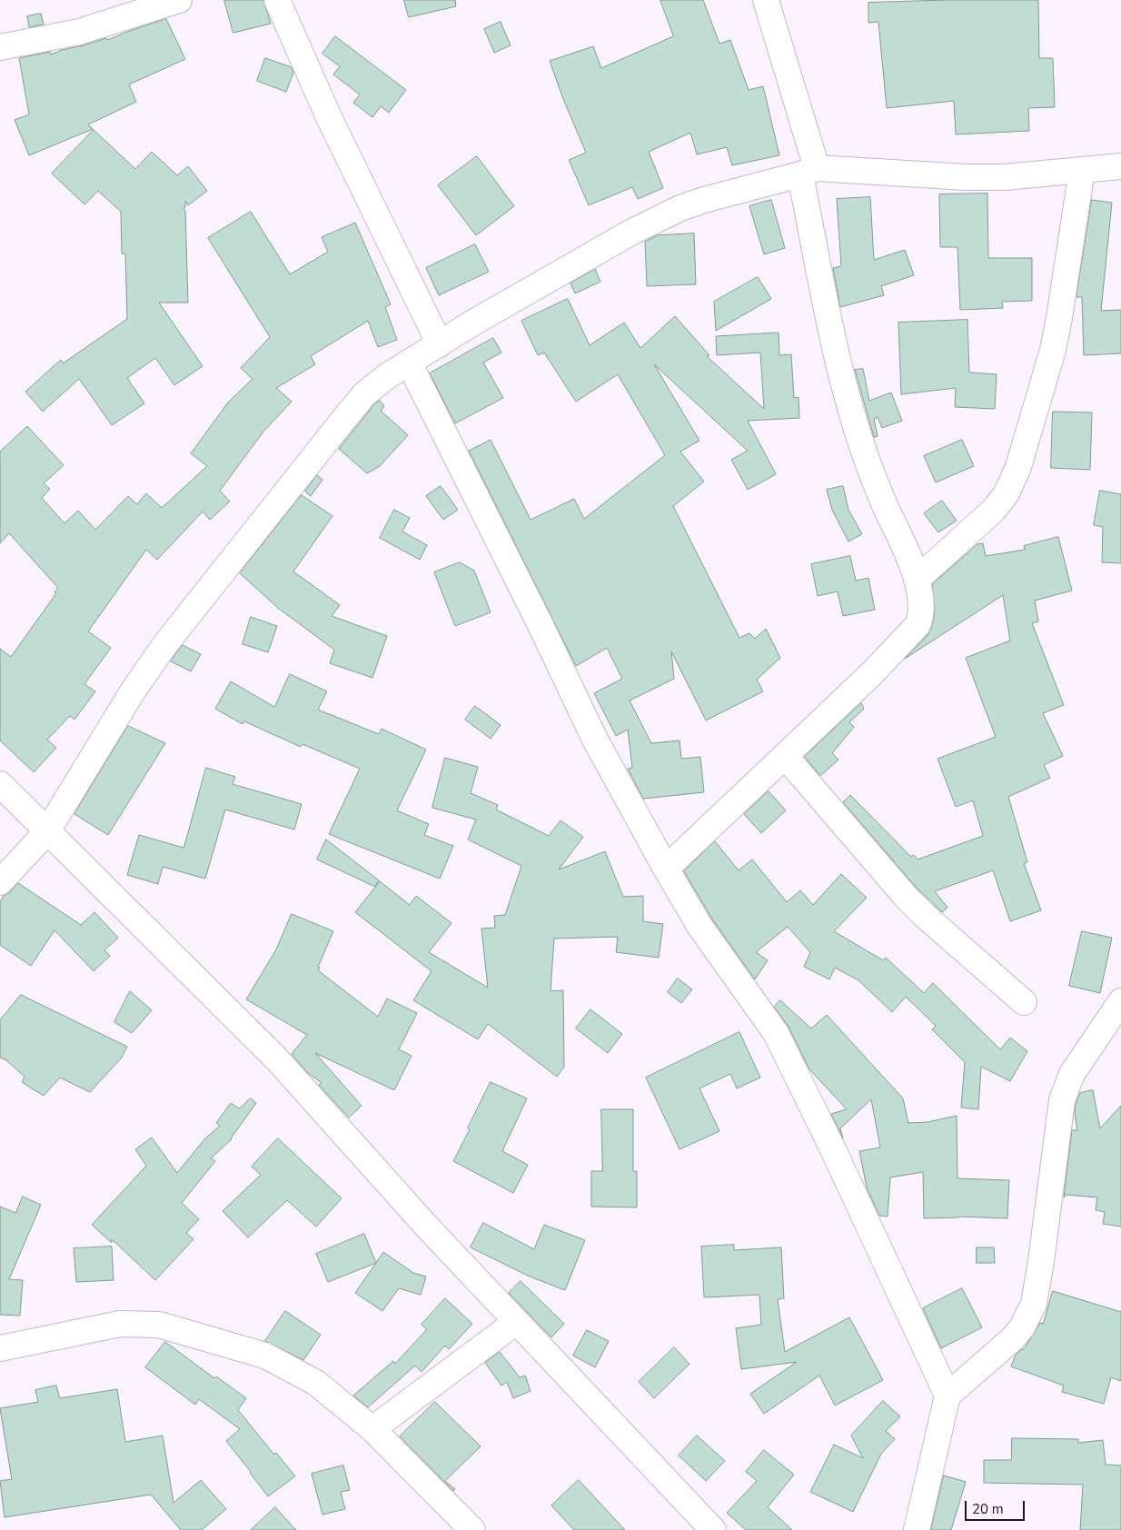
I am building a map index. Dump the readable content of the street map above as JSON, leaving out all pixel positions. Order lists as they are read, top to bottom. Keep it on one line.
{"scale_bar":"20 m"}
